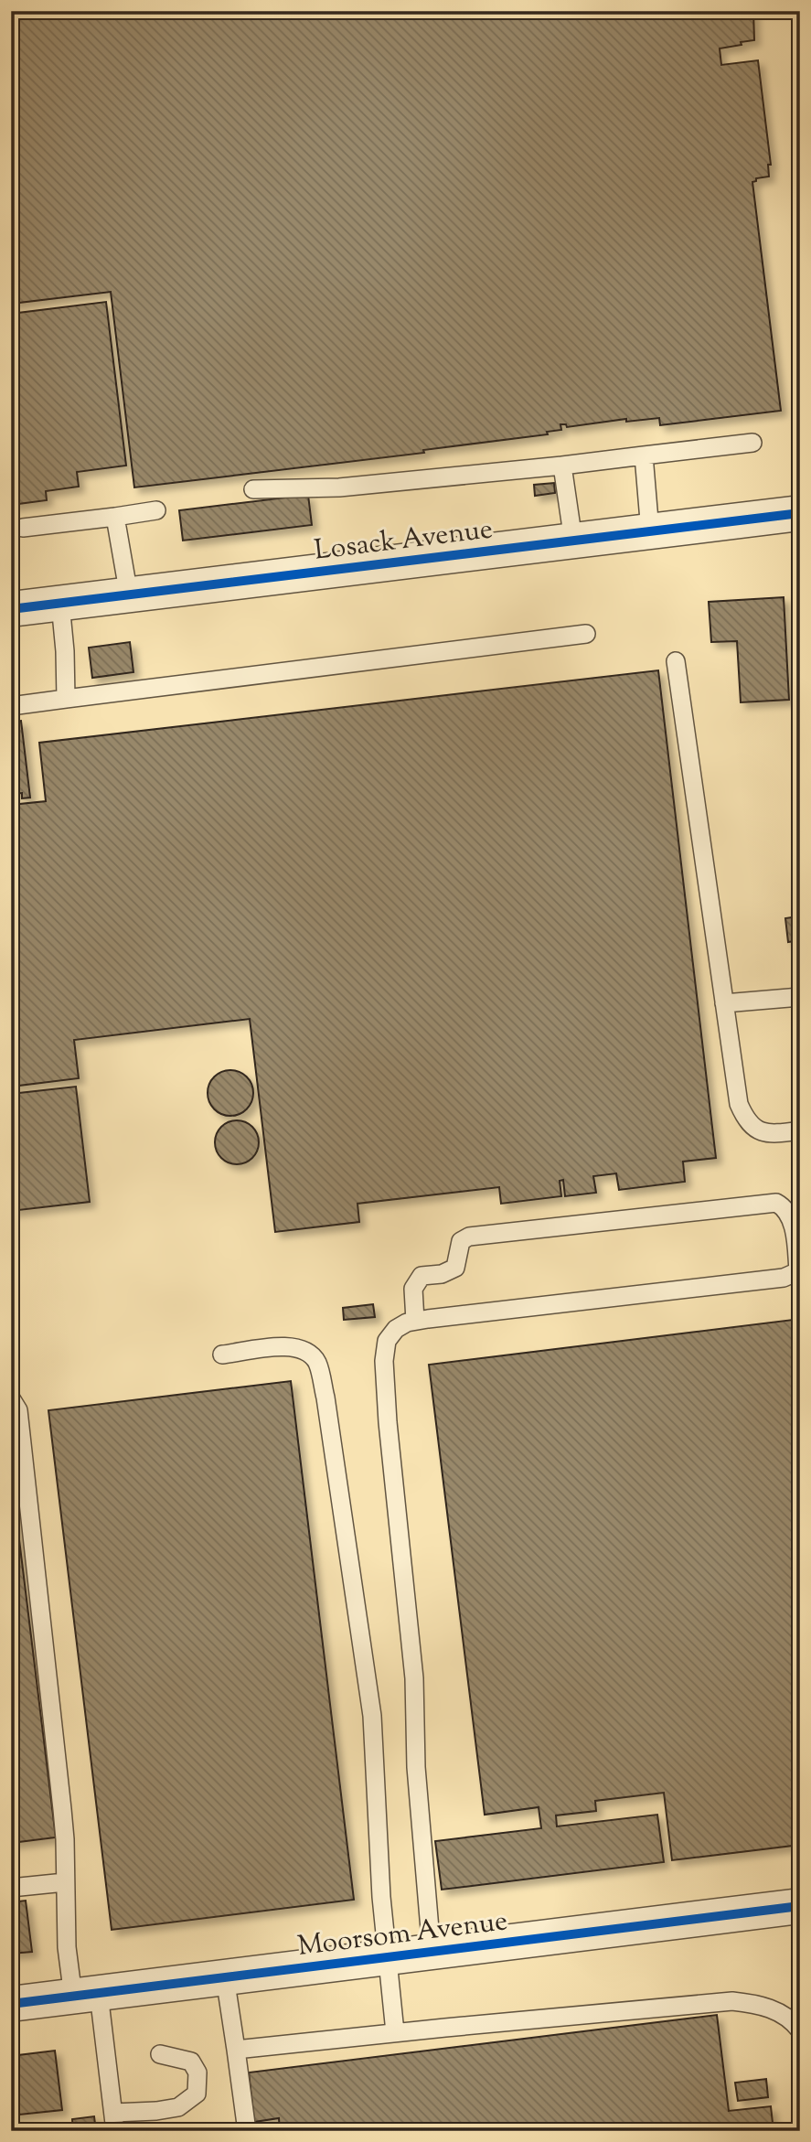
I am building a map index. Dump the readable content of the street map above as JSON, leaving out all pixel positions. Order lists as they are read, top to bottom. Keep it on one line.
{"streets":{"street":["Losack Avenue","Moorsom Avenue"]}}
